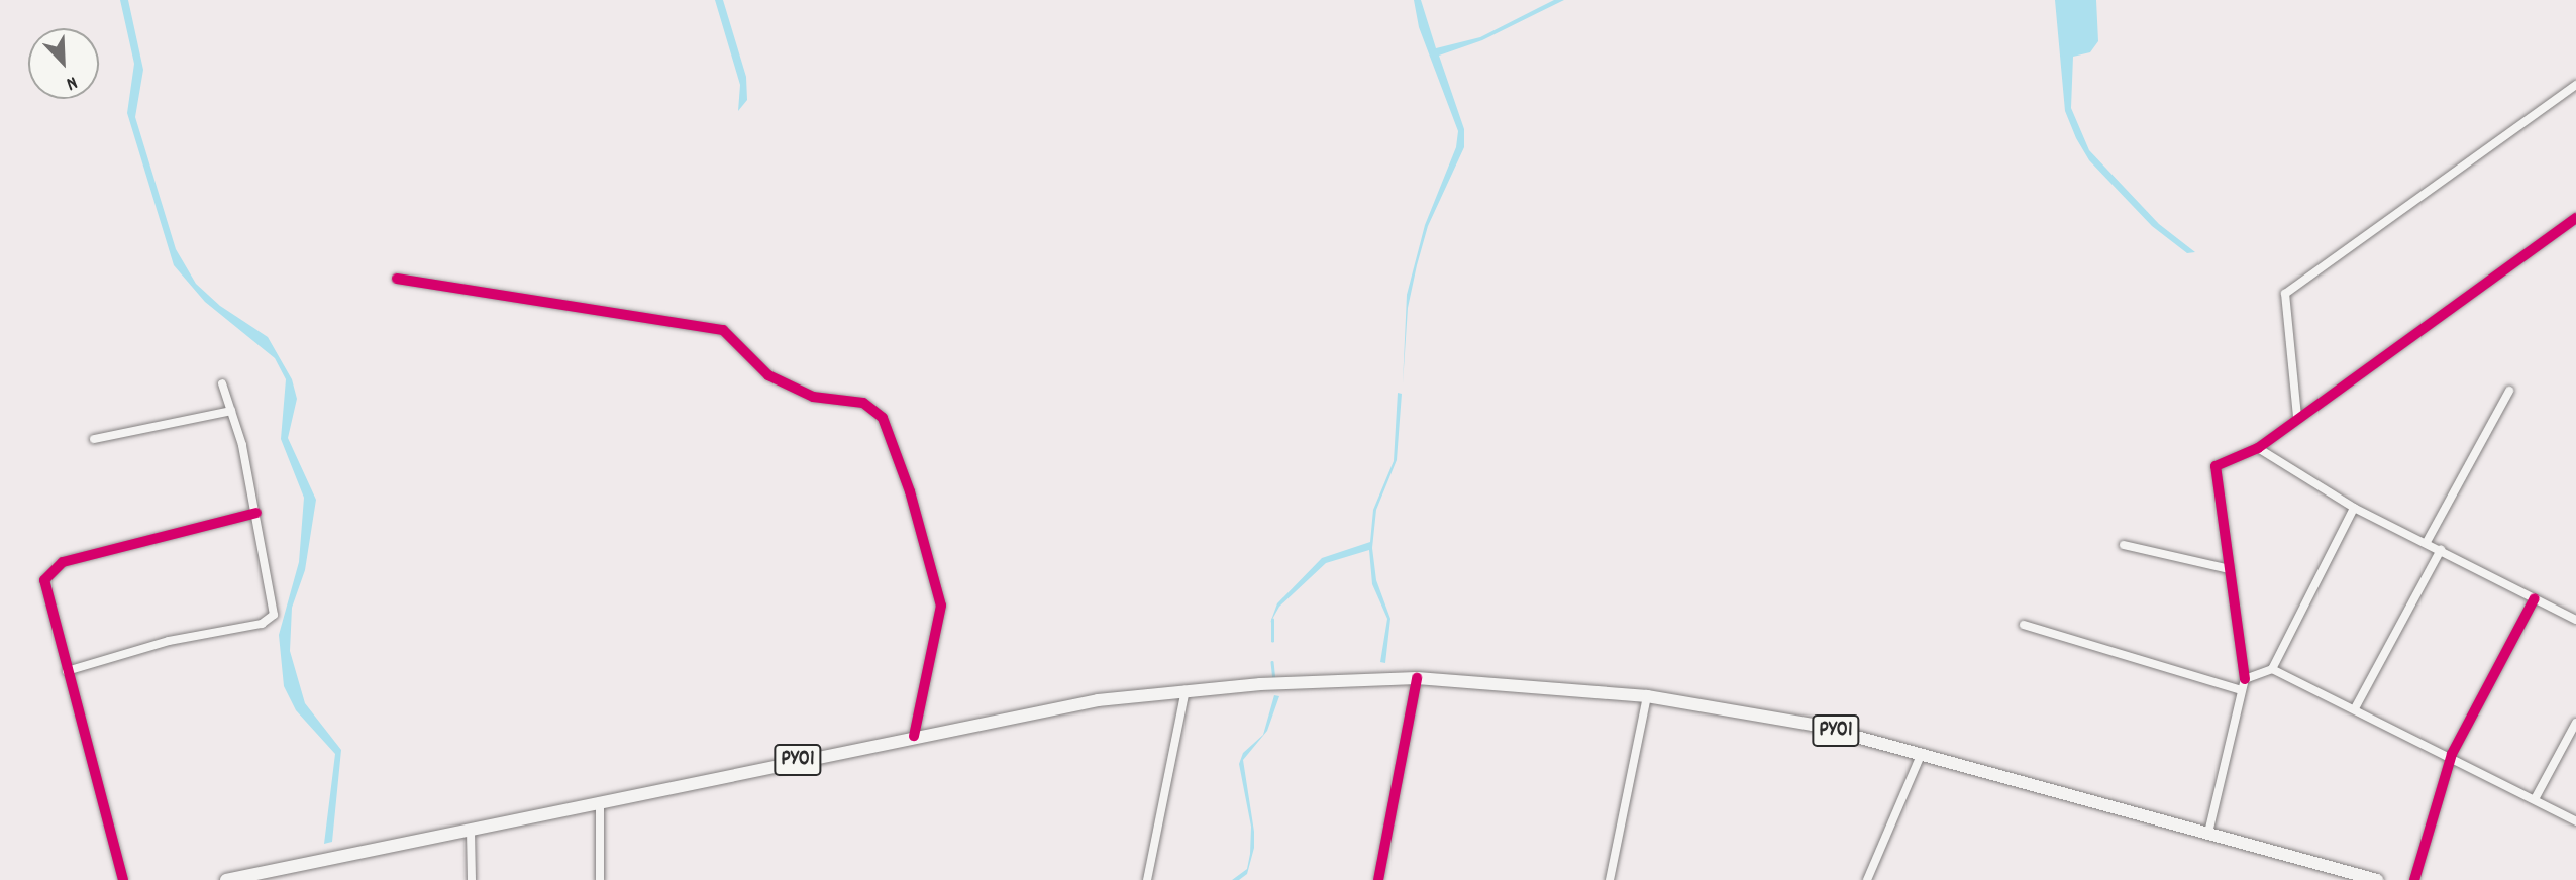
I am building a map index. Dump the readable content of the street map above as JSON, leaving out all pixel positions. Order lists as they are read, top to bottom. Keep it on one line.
{"streets":{"highway":["PY01"]},"north":"bottom right"}
